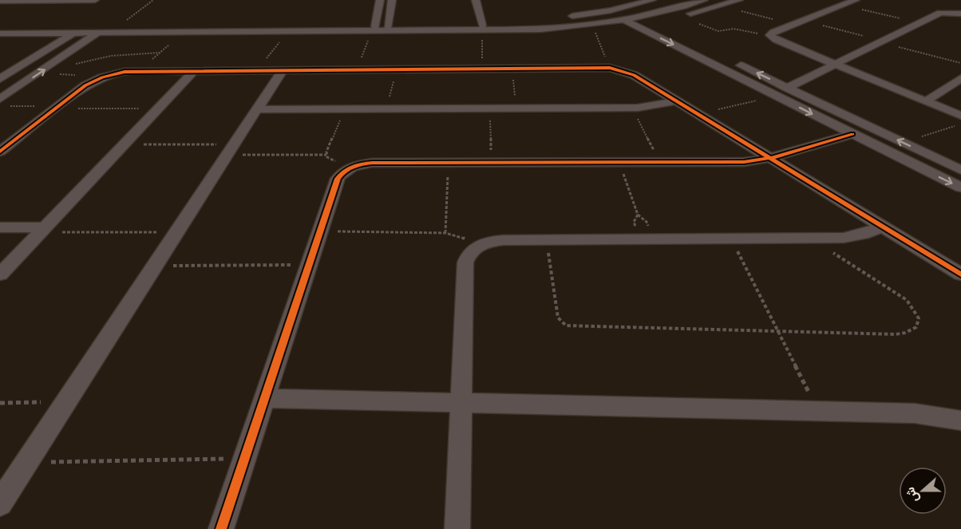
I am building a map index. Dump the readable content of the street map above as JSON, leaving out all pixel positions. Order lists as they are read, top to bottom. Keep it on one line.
{"north":"left"}
